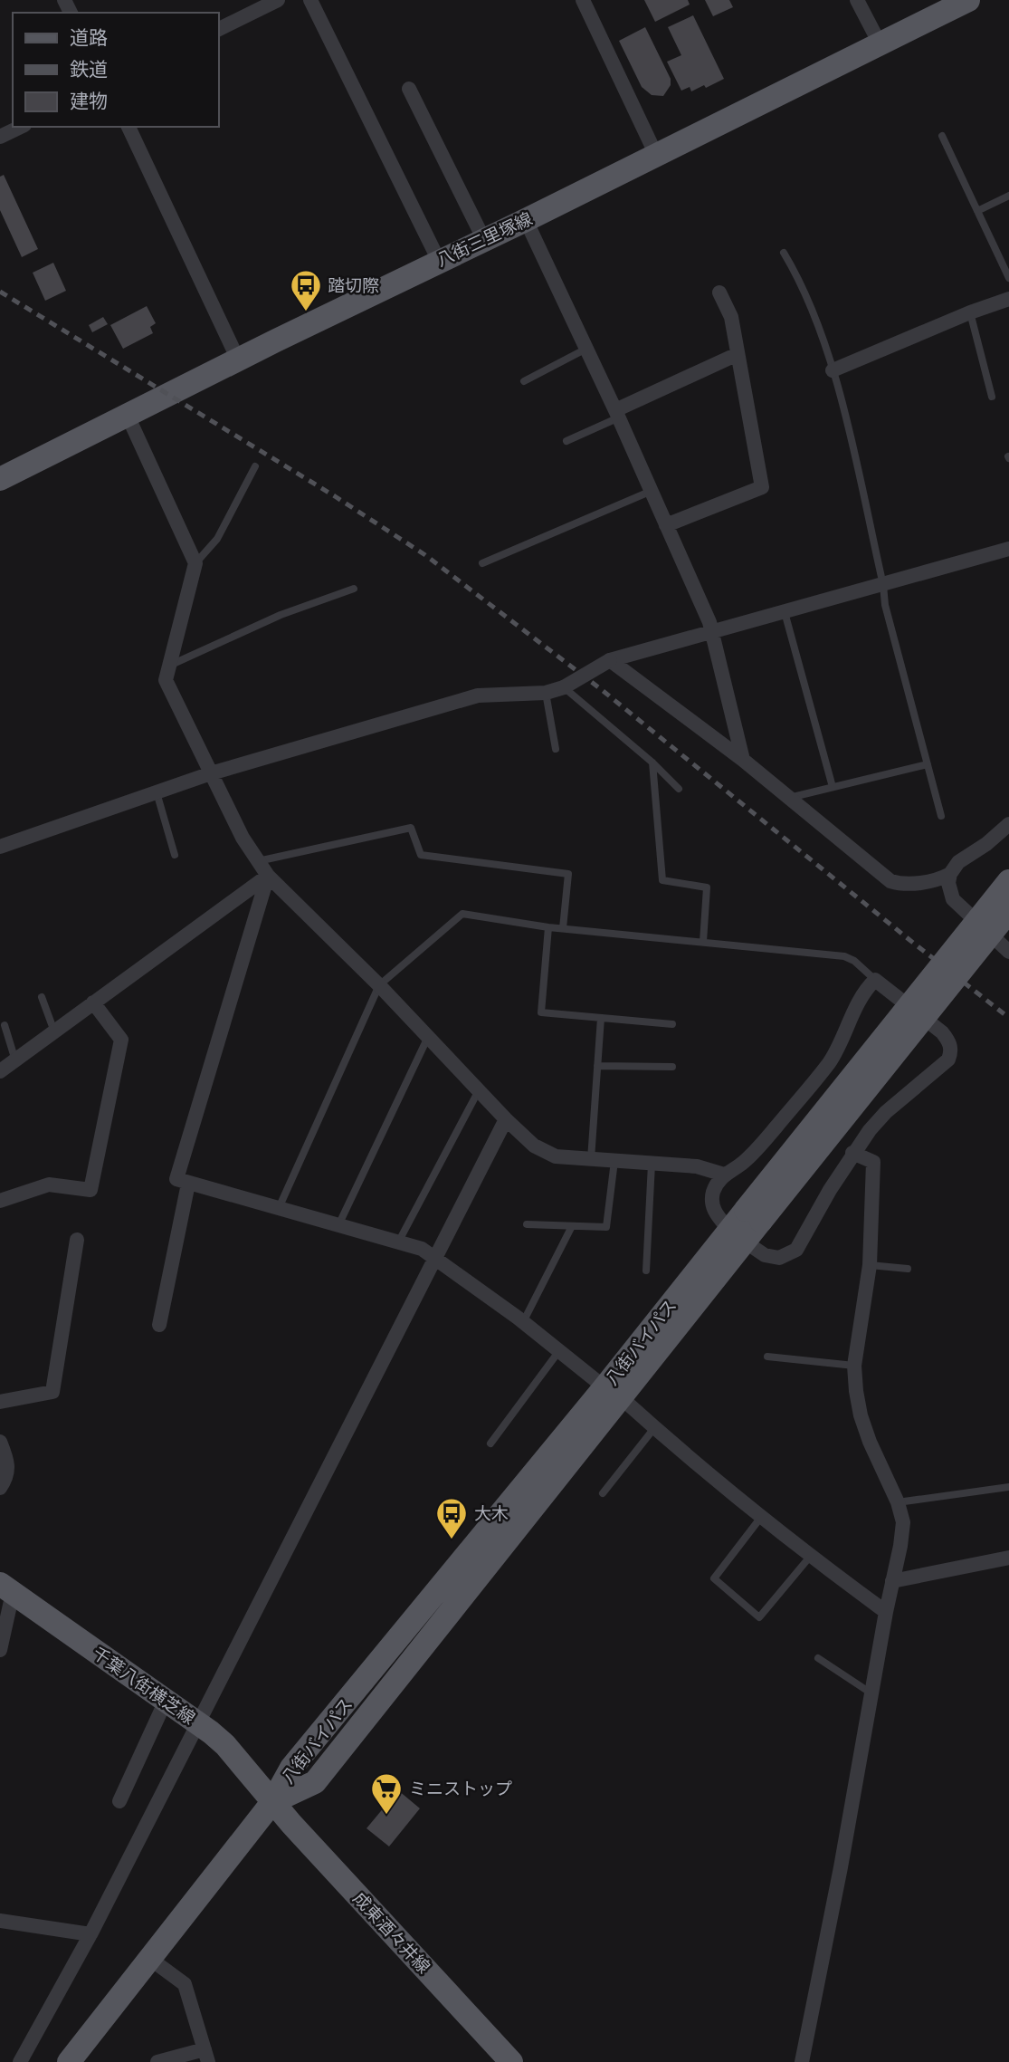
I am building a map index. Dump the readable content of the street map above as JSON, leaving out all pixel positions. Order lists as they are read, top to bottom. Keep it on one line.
{"streets":{"main road":["八街三里塚線","八街バイパス","千葉八街横芝線","成東酒々井線"]},"crossings":[["八街バイパス","千葉八街横芝線"],["八街バイパス","成東酒々井線"],["千葉八街横芝線","成東酒々井線"]],"places":{"bus stop":["踏切際","大木"],"supermarket":["ミニストップ"]},"legend":["道路","鉄道","建物"]}
